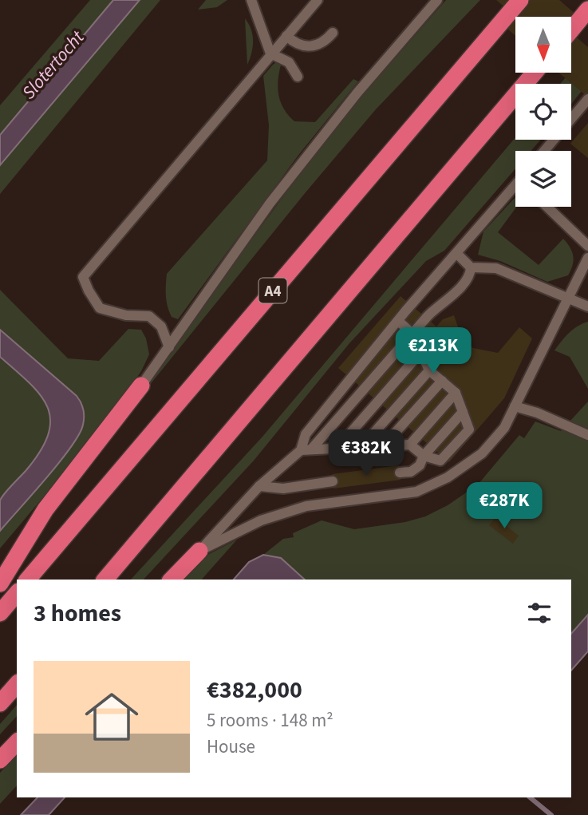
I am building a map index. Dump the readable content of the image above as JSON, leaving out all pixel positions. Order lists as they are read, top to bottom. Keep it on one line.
{"streets":{"highway":["A4"]},"water":["Slotertocht"],"north":"bottom","page":{"price":["€213K","€382K","€287K"],"heading":"3 homes","list":[{"name":"€382,000","note":"5 rooms · 148 m² · House"}]}}
